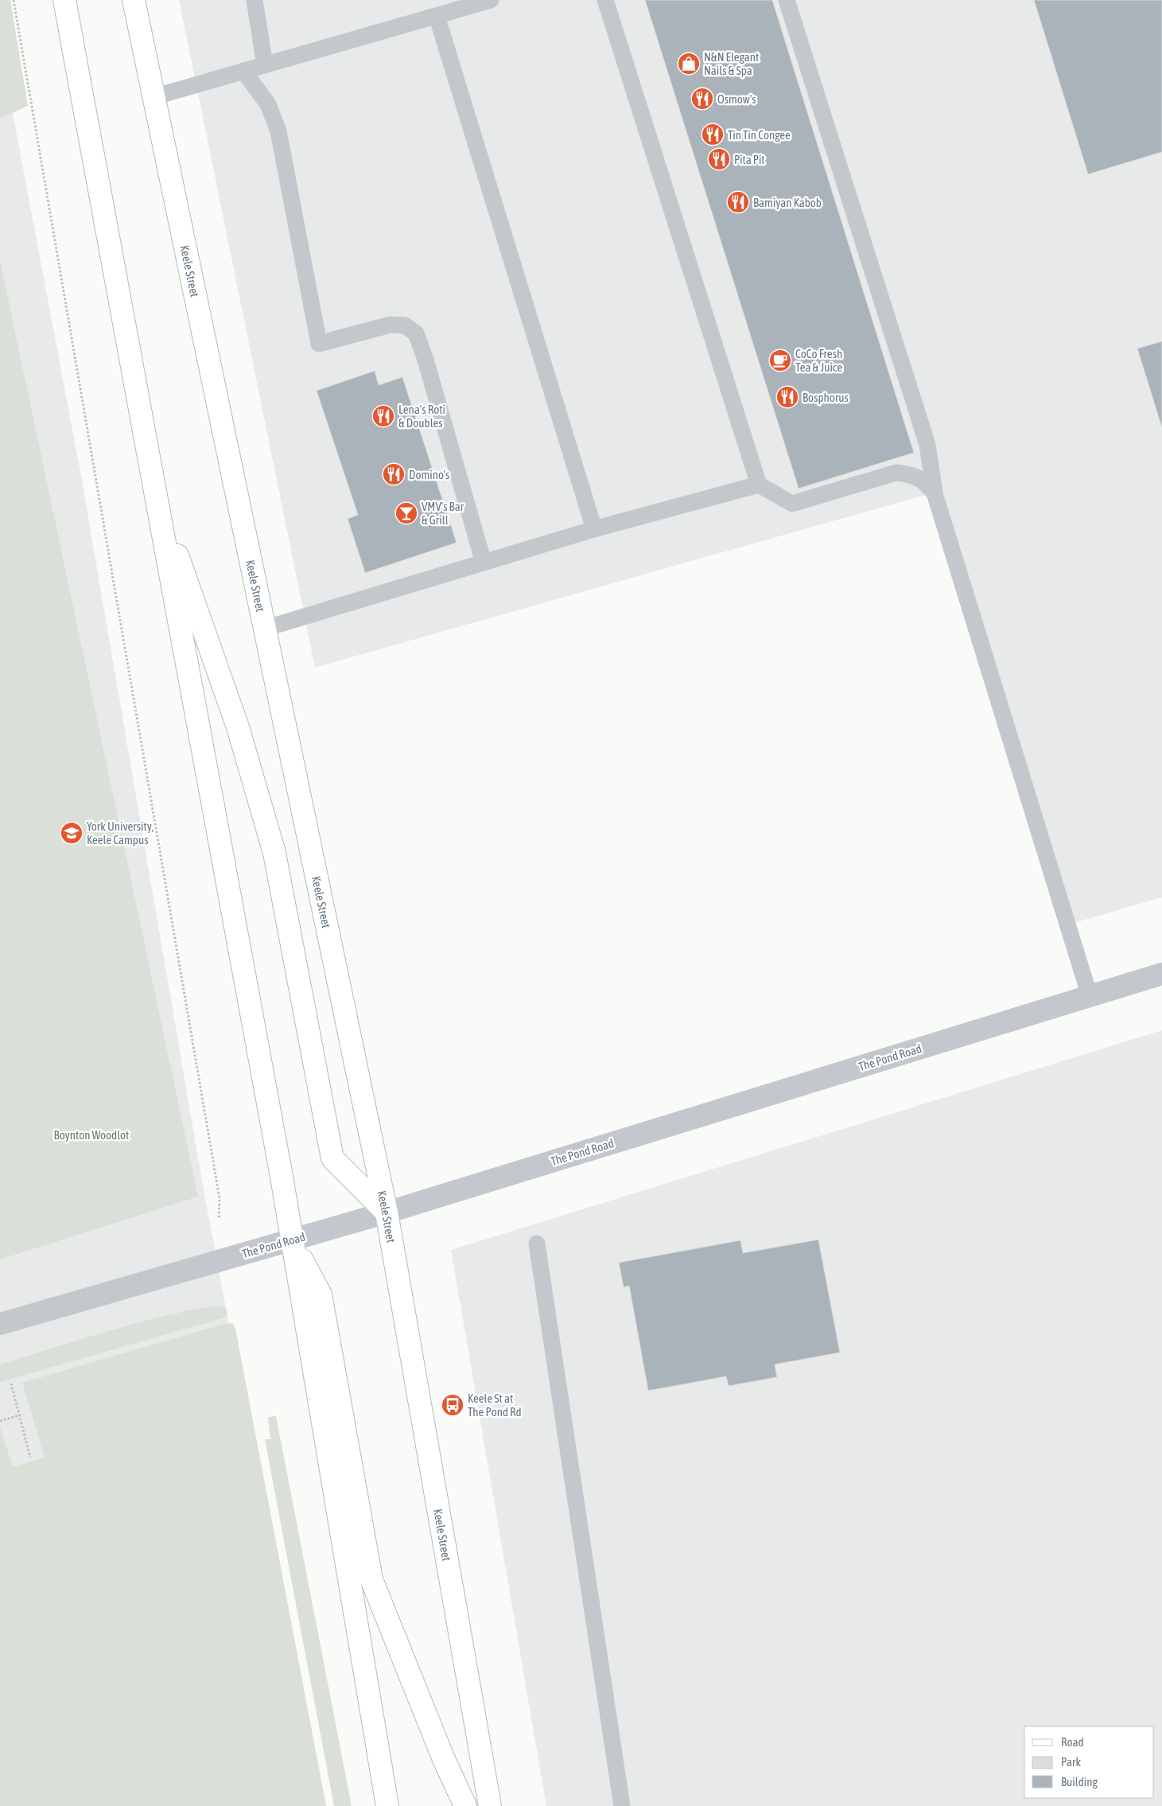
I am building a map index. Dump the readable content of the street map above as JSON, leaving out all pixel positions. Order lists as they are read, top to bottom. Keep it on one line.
{"streets":{"main road":["Keele Street"],"street":["The Pond Road"]},"crossings":[["Keele Street","The Pond Road"]],"parks":["Boynton Woodlot"],"places":{"shop":["N&N Elegant Nails & Spa"],"restaurant":["Osmow's","Tin Tin Congee","Pita Pit","Bamiyan Kabob","Bosphorus","Lena's Roti & Doubles","Domino's"],"cafe":["CoCo Fresh Tea & Juice"],"bar":["VMV's Bar & Grill"],"school or university":["York University, Keele Campus"],"bus stop":["Keele St at The Pond Rd"]},"legend":["Road","Park","Building"]}
